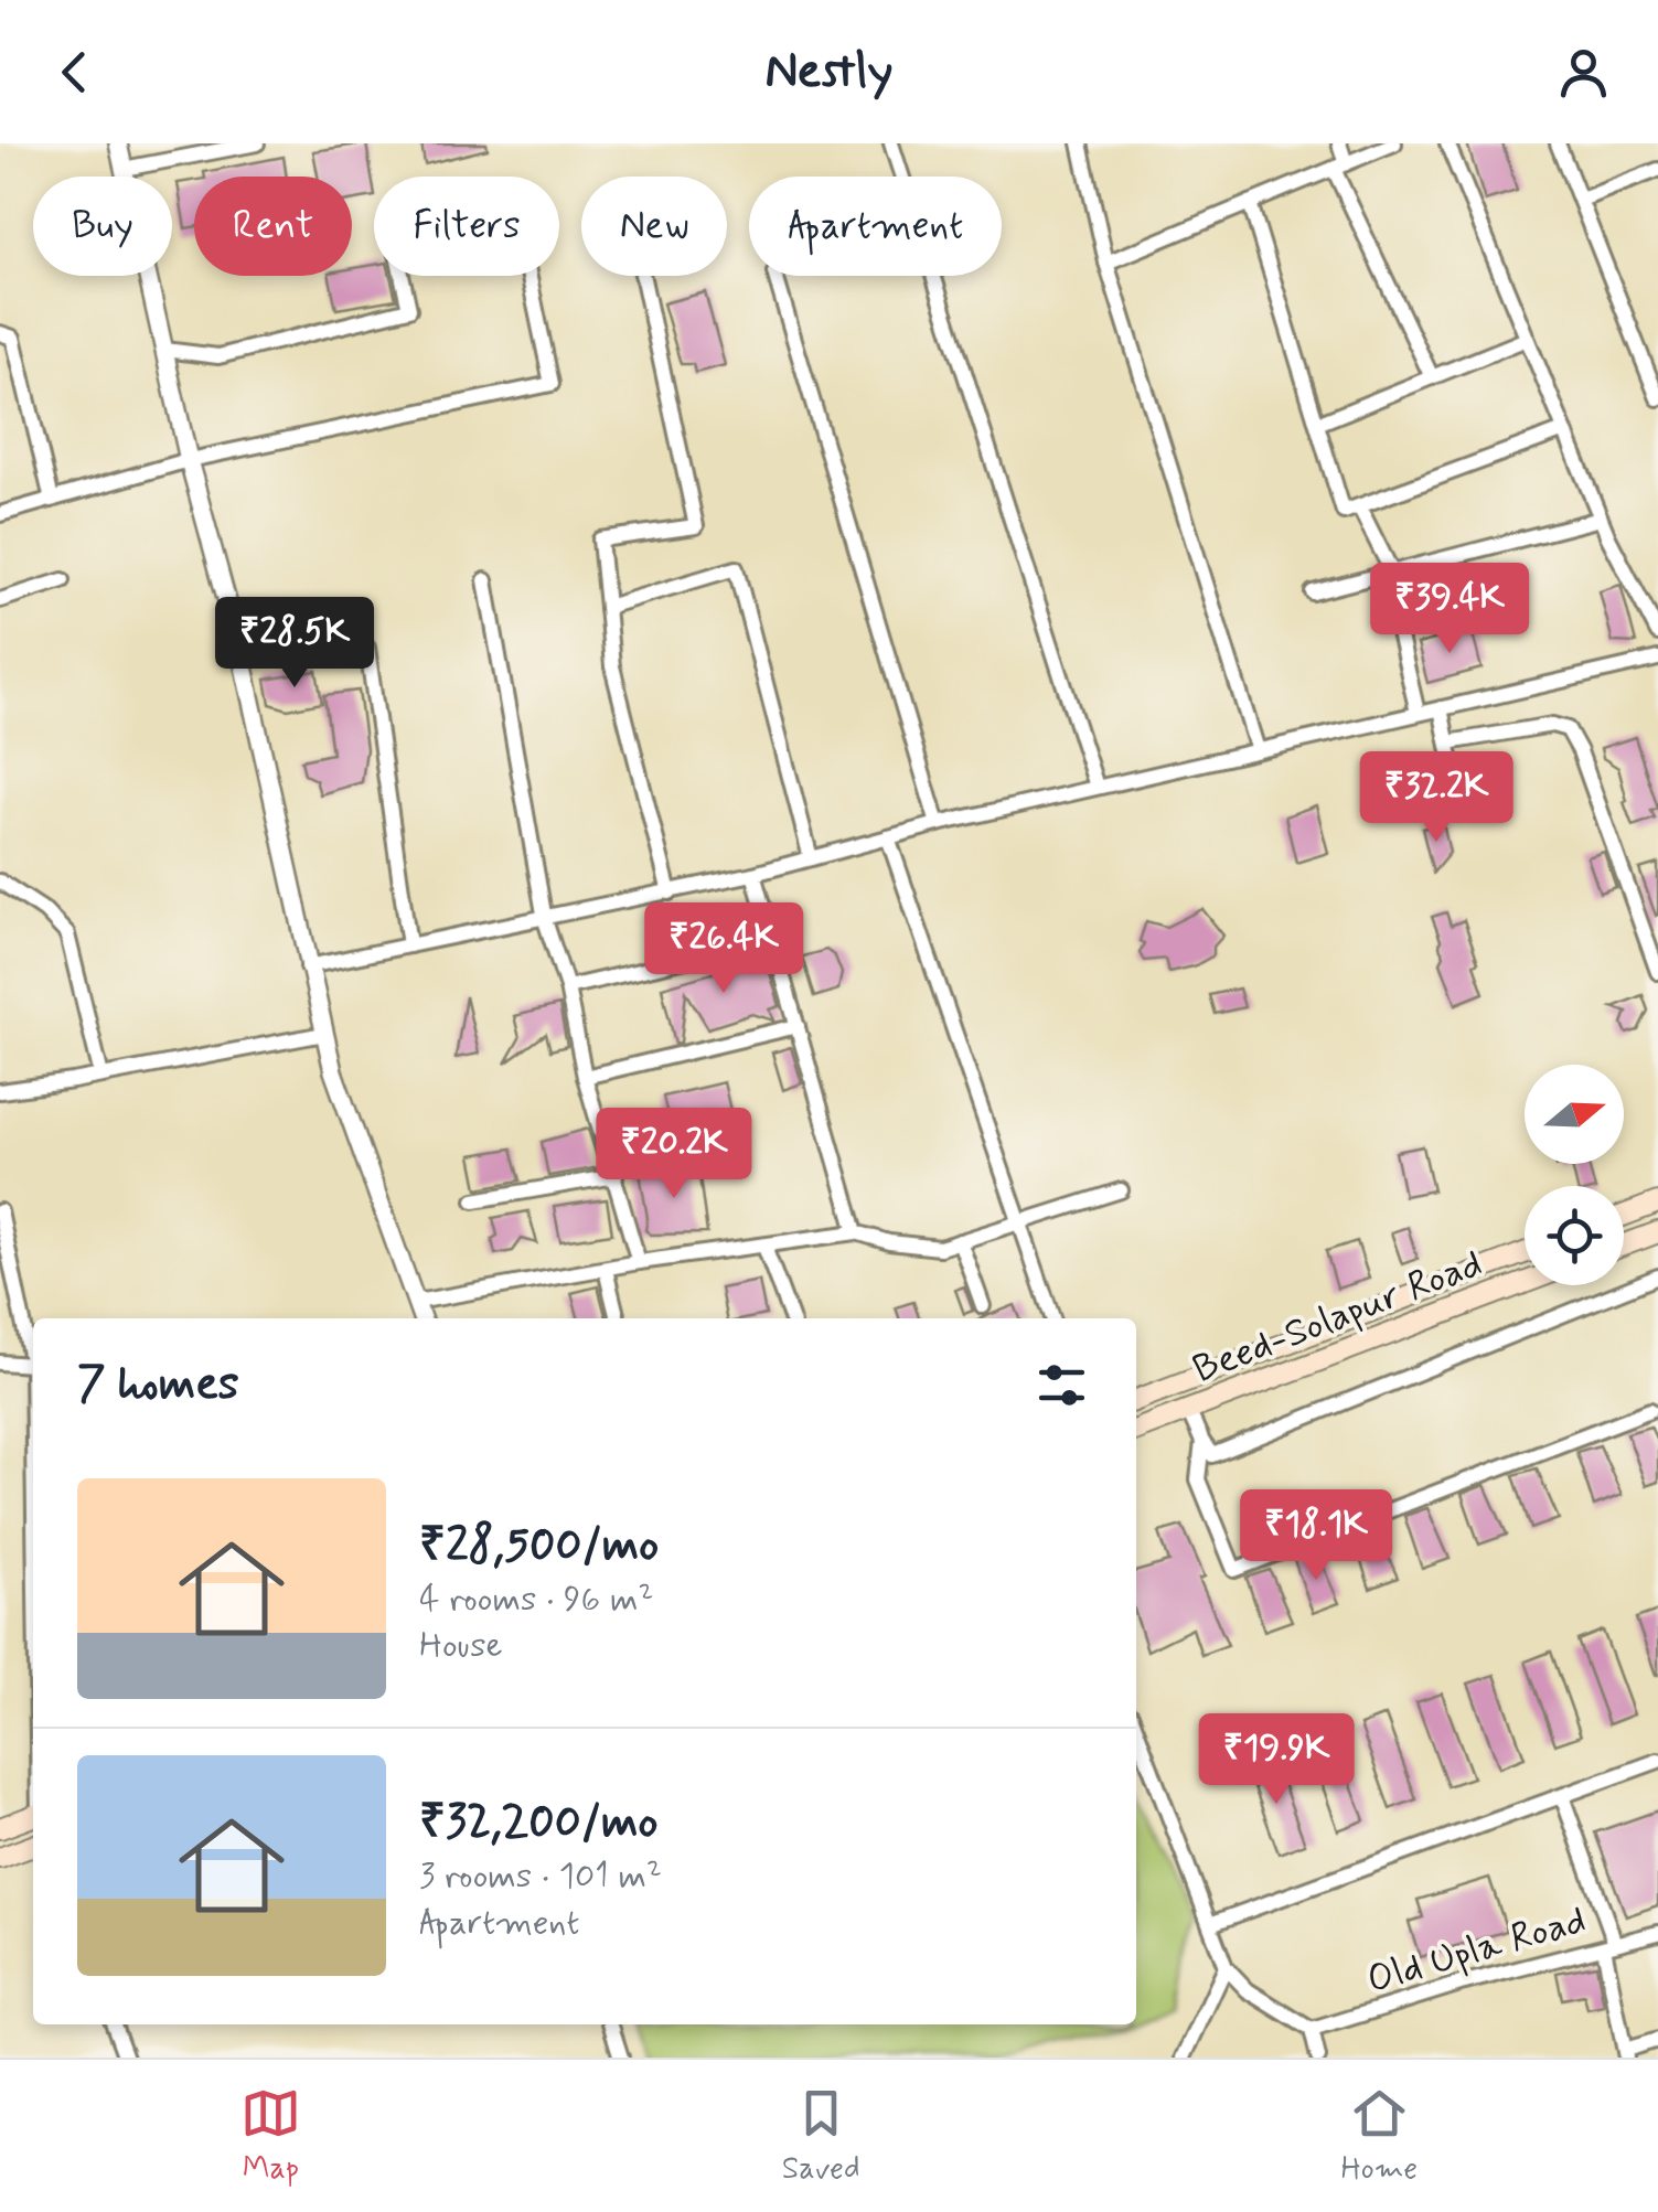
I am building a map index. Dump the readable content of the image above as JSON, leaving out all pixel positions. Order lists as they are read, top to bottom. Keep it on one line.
{"streets":{"main road":["Beed-Solapur Road"],"street":["Old Upla Road"]},"north":"right","page":{"header":"Nestly","chip":["Buy","Rent","Filters","New","Apartment"],"price":["₹39.4K","₹28.5K","₹32.2K","₹26.4K","₹20.2K","₹18.1K","₹19.9K"],"heading":"7 homes","list":[{"name":"₹28,500/mo","note":"4 rooms · 96 m² · House"},{"name":"₹32,200/mo","note":"3 rooms · 101 m² · Apartment"}],"tabs":["Map","Saved","Home"]}}
